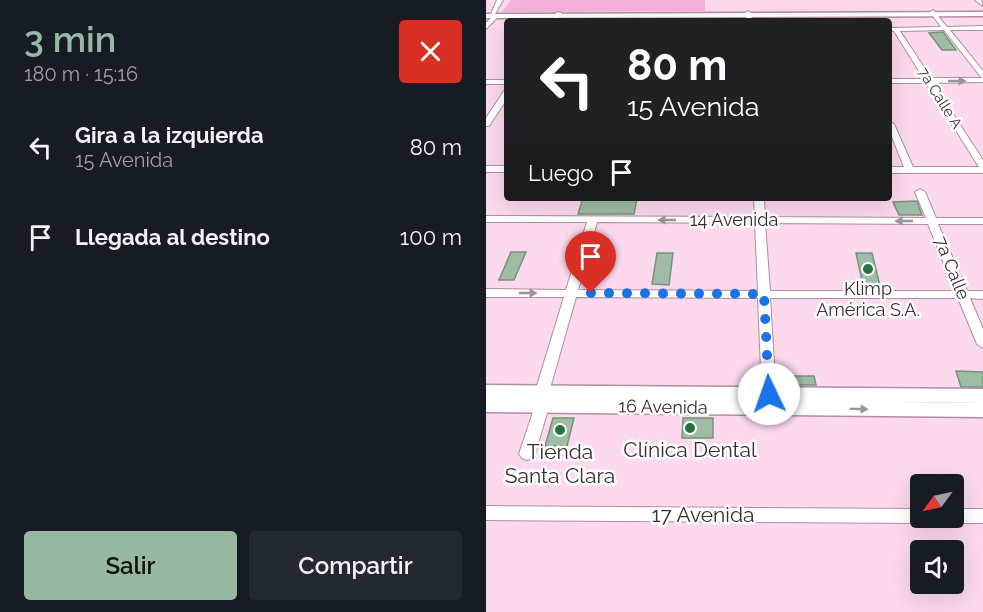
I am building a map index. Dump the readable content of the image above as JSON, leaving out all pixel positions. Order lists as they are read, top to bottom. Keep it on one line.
{"streets":{"main road":["16 Avenida"],"street":["7a Calle A","14 Avenida","7a Calle","17 Avenida"]},"crossings":[["14 Avenida","7a Calle"]],"places":["Klimp América S.A.","Clínica Dental","Tienda Santa Clara"],"north":"bottom left","page":{"heading":["3 min","180 m · 15:16"],"turn":["80 m","15 Avenida"],"list":[{"name":"Gira a la izquierda","note":"15 Avenida","value":"80 m"},{"name":"Llegada al destino","value":"100 m"}],"then":"Luego","buttons":["Salir","Compartir"]}}
